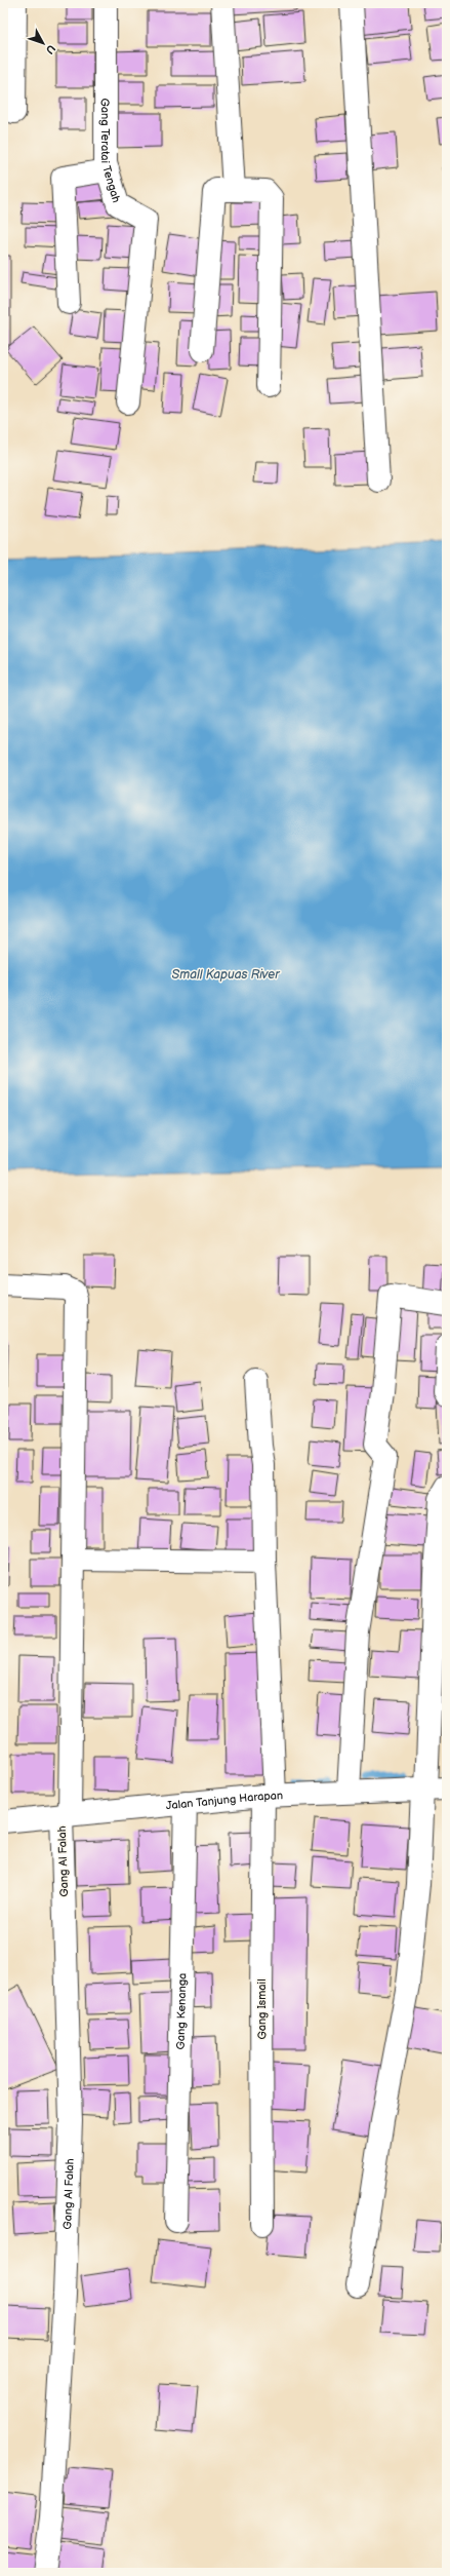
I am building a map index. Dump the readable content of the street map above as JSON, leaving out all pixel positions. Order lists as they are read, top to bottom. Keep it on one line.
{"streets":{"street":["Gang Teratai Tengah","Jalan Tanjung Harapan","Gang Al Falah","Gang Ismail","Gang Kenanga"]},"crossings":[["Jalan Tanjung Harapan","Gang Al Falah"],["Jalan Tanjung Harapan","Gang Ismail"],["Jalan Tanjung Harapan","Gang Kenanga"]],"water":["Small Kapuas River"],"north":"bottom right"}
